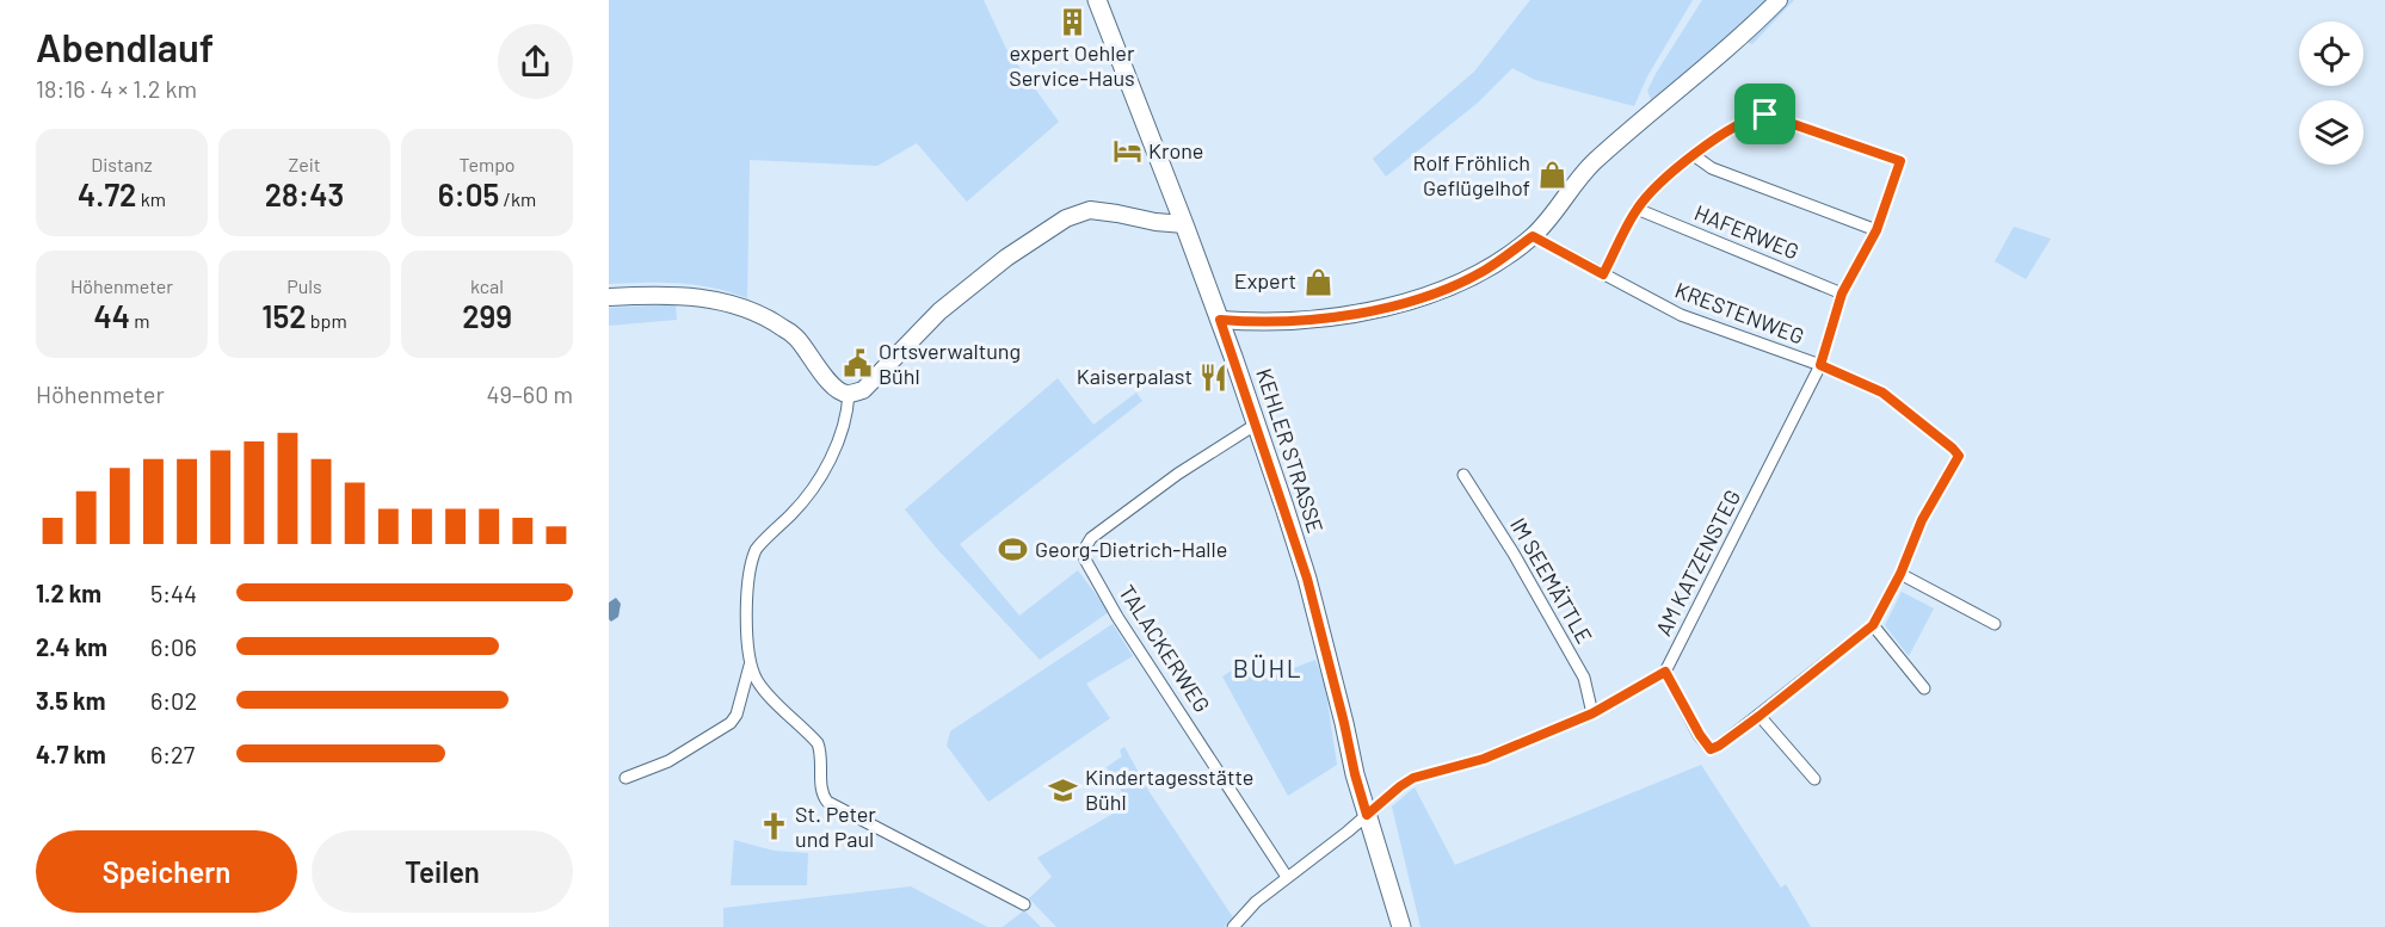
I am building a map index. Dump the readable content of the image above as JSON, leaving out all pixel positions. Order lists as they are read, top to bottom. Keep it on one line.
{"streets":{"main road":["KEHLER STRASSE"],"street":["HAFERWEG","KRESTENWEG","AM KATZENSTEG","IM SEEMÄTTLE","TALACKERWEG"]},"crossings":[["HAFERWEG","AM KATZENSTEG"],["KRESTENWEG","AM KATZENSTEG"],["KEHLER STRASSE","TALACKERWEG"]],"districts":["BÜHL"],"places":{"building":["expert Oehler Service-Haus"],"hotel":["Krone"],"shop":["Rolf Fröhlich Geflügelhof","Expert"],"public building":["Ortsverwaltung Bühl"],"restaurant":["Kaiserpalast"],"sports":["Georg-Dietrich-Halle"],"school or university":["Kindertagesstätte Bühl"],"church":["St. Peter und Paul"]},"page":{"heading":["Abendlauf","18:16 · 4 × 1.2 km"],"stats":[["Distanz","4.72 km"],["Zeit","28:43"],["Tempo","6:05 /km"],["Höhenmeter","44 m"],["Puls","152 bpm"],["kcal","299"]],"chart":["Höhenmeter","49–60 m"],"list":[{"name":"1.2 km","note":"5:44"},{"name":"2.4 km","note":"6:06"},{"name":"3.5 km","note":"6:02"},{"name":"4.7 km","note":"6:27"}],"buttons":["Speichern","Teilen"]}}
